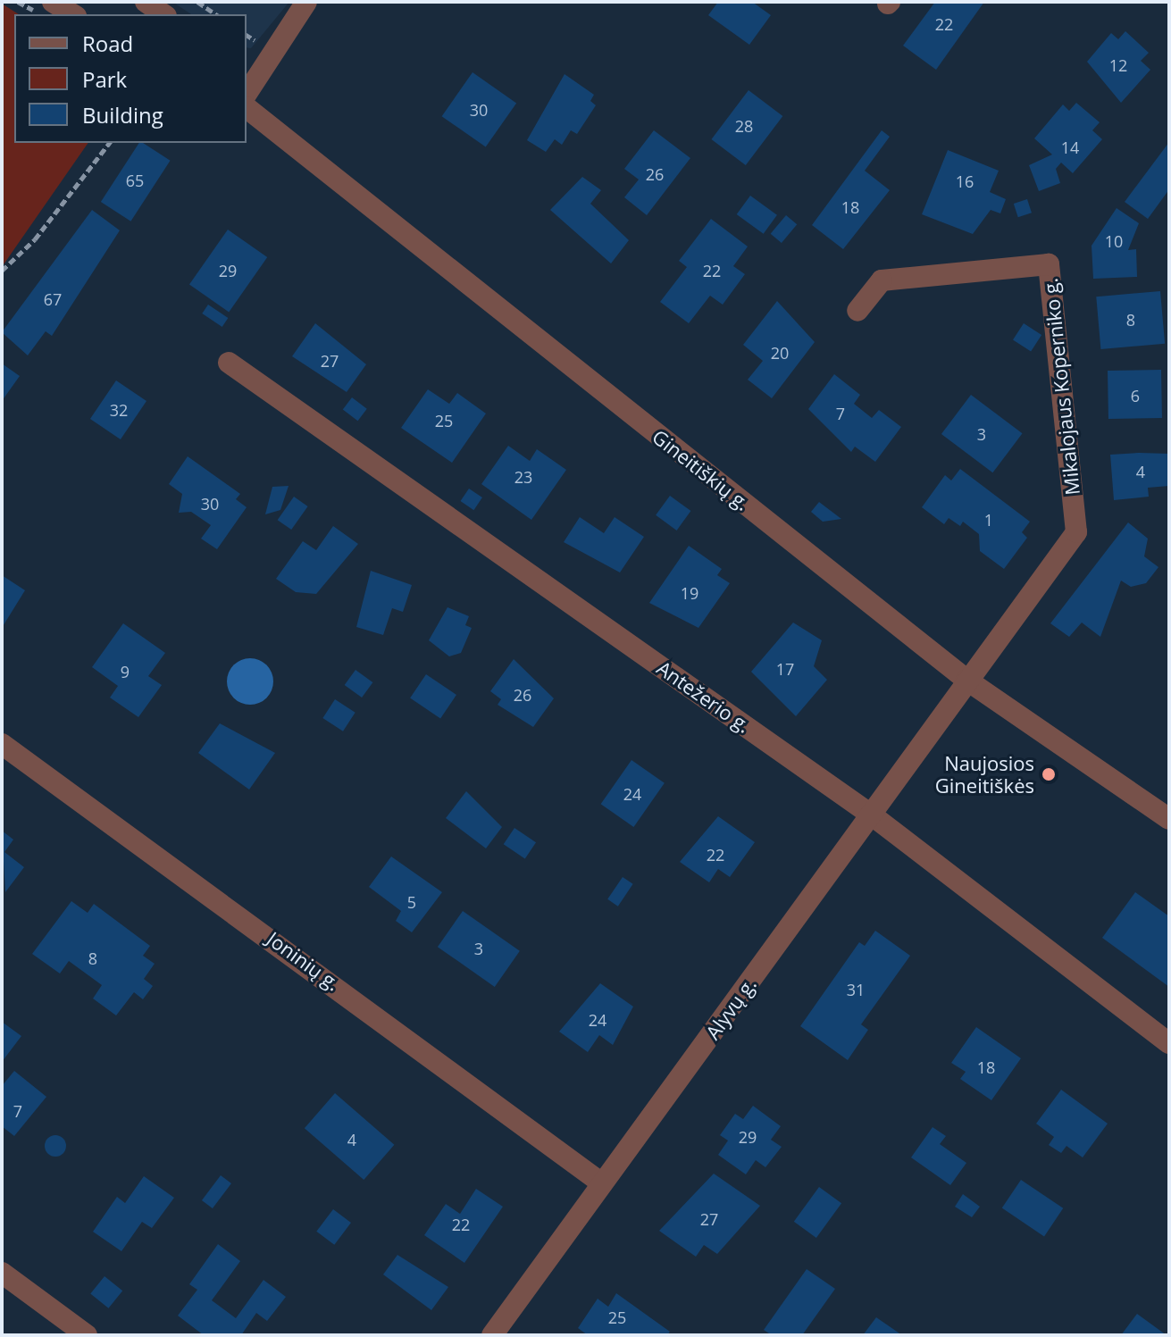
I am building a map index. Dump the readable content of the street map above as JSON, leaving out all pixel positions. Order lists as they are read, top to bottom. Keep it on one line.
{"streets":{"street":["Mikalojaus Koperniko g.","Gineitiškių g.","Antežerio g.","Joninių g.","Alyvų g."]},"crossings":[["Mikalojaus Koperniko g.","Gineitiškių g."],["Mikalojaus Koperniko g.","Alyvų g."],["Gineitiškių g.","Alyvų g."],["Antežerio g.","Alyvų g."],["Joninių g.","Alyvų g."]],"places":["Naujosios Gineitiškės"],"house_numbers":["22","12","30","28","14","26","65","16","18","10","29","22","67","8","20","27","6","32","7","25","3","4","23","30","1","19","17","9","26","24","22","5","3","8","31","24","18","7","29","4","27","22","25"],"legend":["Road","Park","Building"]}
